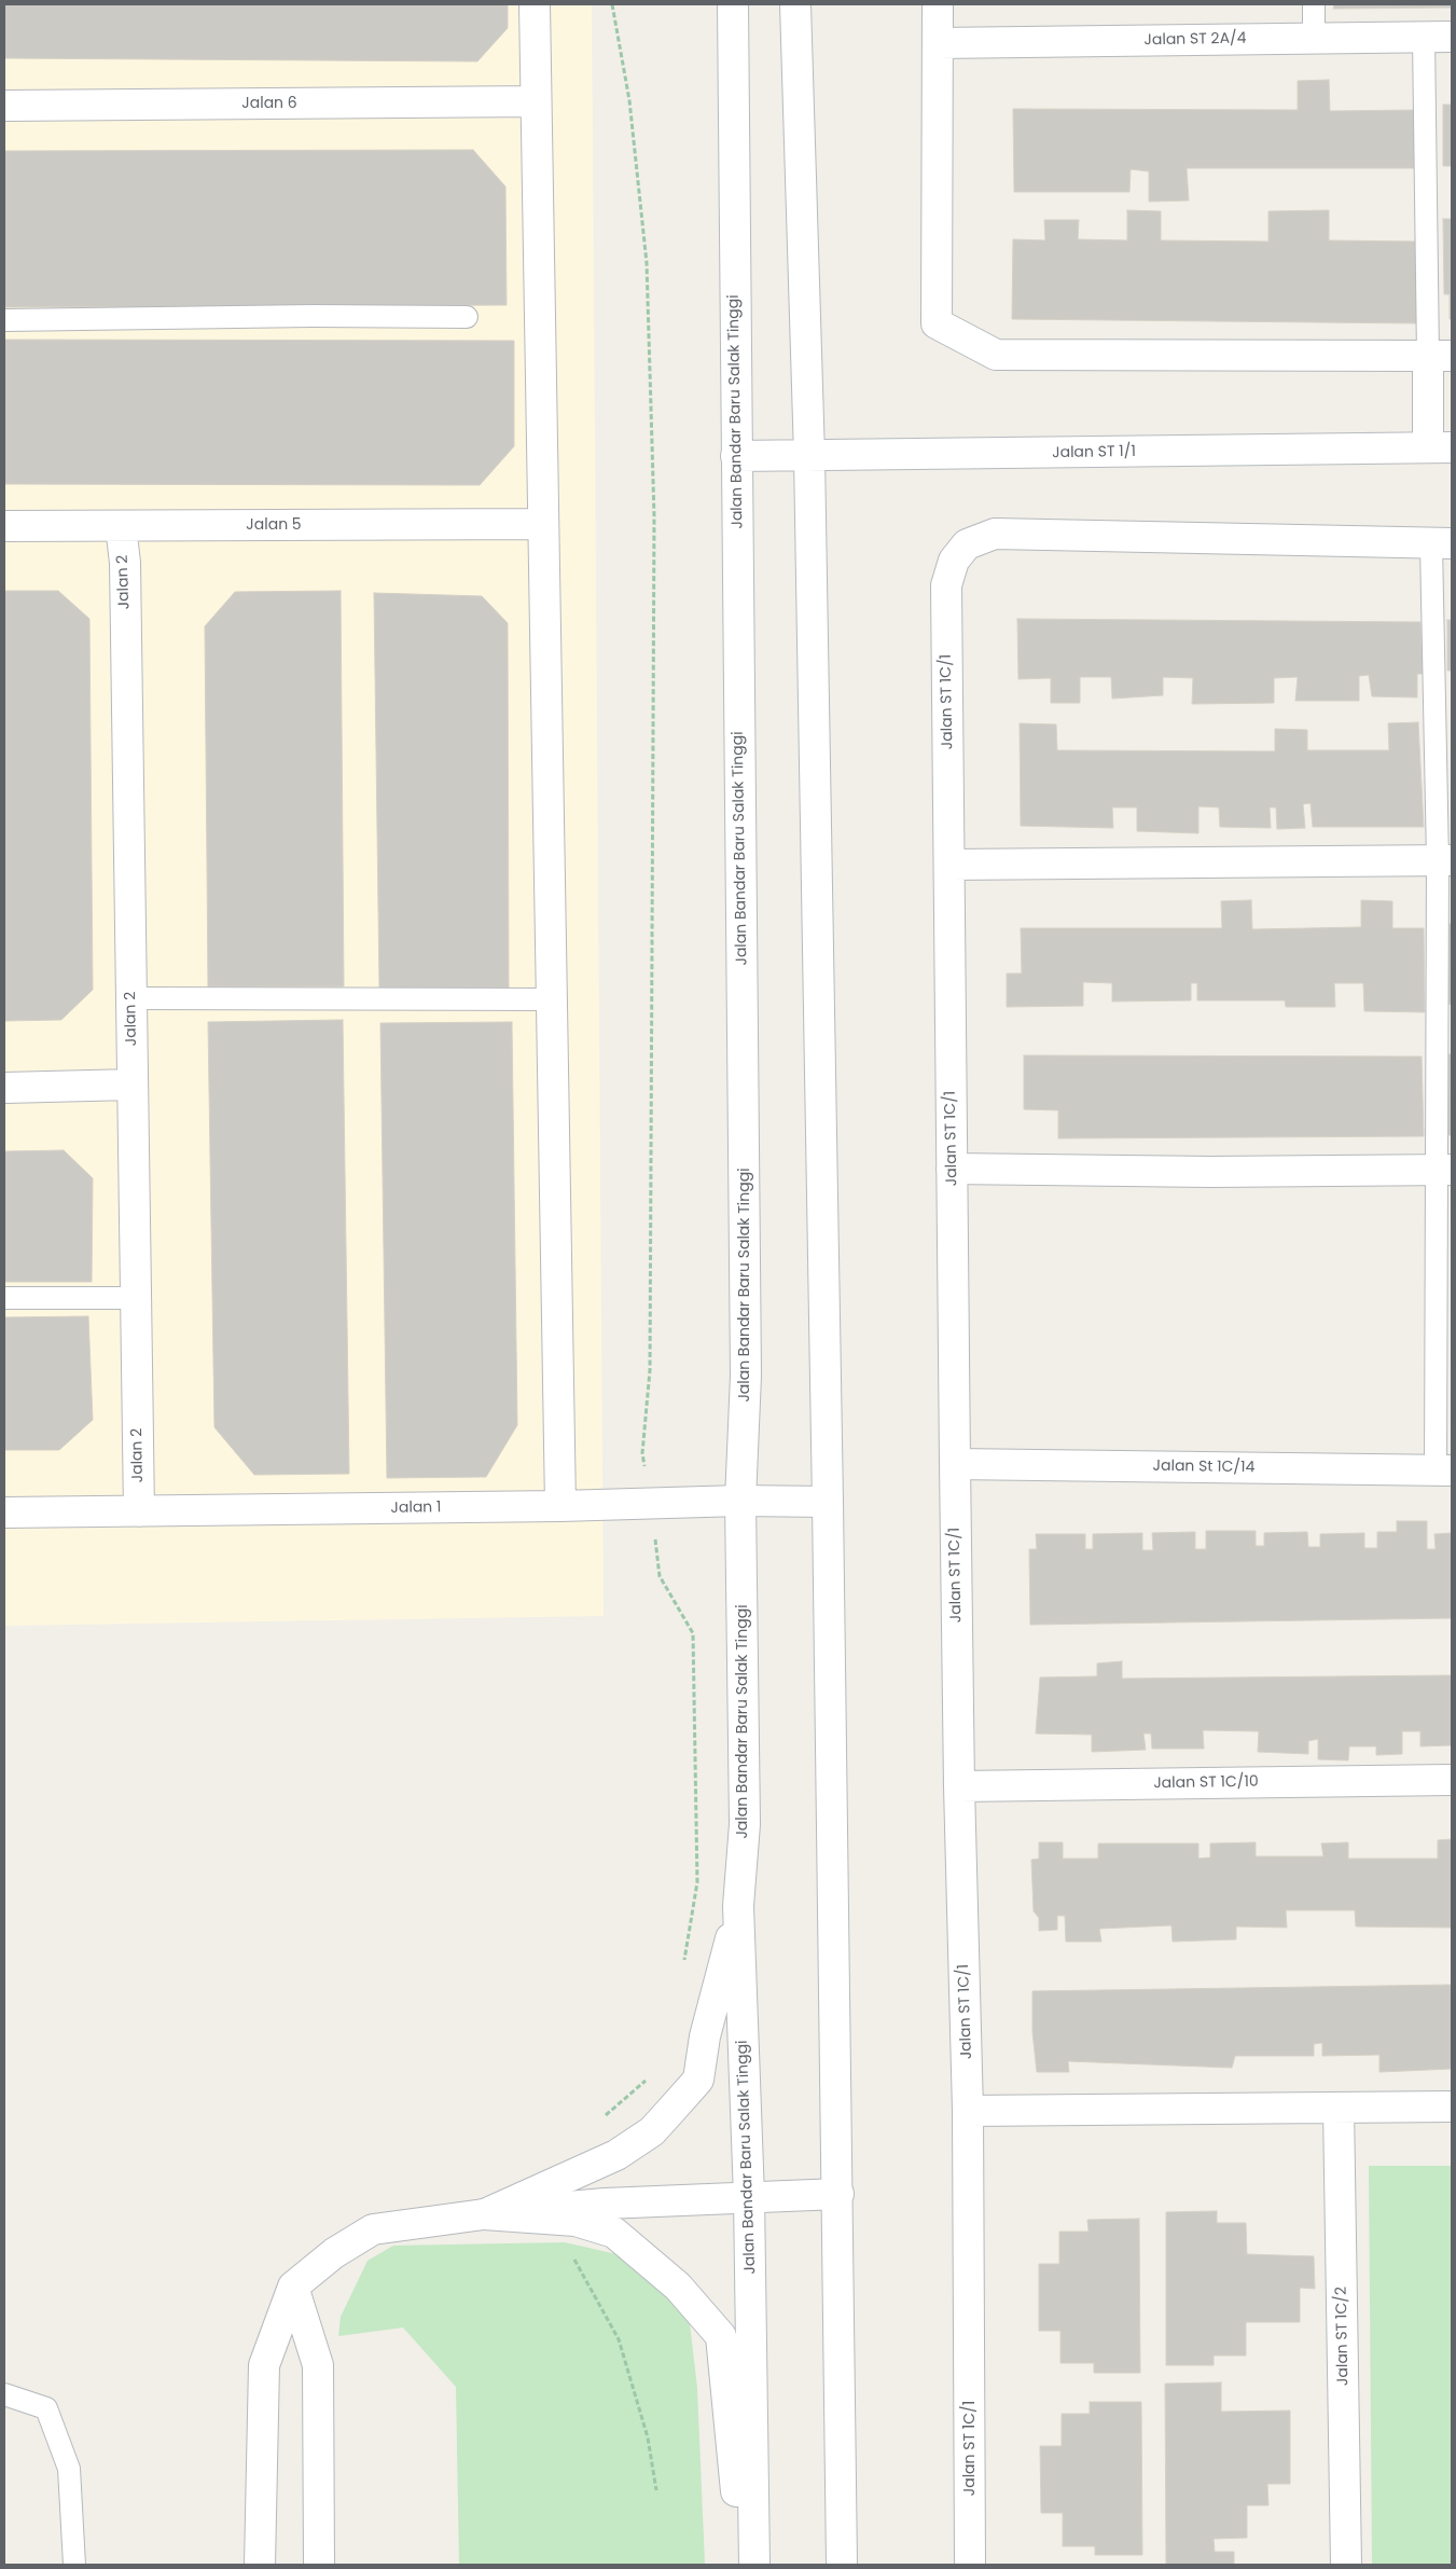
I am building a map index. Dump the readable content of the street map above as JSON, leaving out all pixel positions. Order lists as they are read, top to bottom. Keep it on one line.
{"streets":{"street":["Jalan ST 2A/4","Jalan 6","Jalan Bandar Baru Salak Tinggi","Jalan ST 1/1","Jalan 5","Jalan 2","Jalan ST 1C/1","Jalan St 1C/14","Jalan 1","Jalan ST 1C/10","Jalan ST 1C/2"]},"crossings":[["Jalan Bandar Baru Salak Tinggi","Jalan ST 1/1"],["Jalan Bandar Baru Salak Tinggi","Jalan 1"],["Jalan 5","Jalan 2"],["Jalan 2","Jalan 1"],["Jalan ST 1C/1","Jalan St 1C/14"],["Jalan ST 1C/1","Jalan ST 1C/10"]]}
